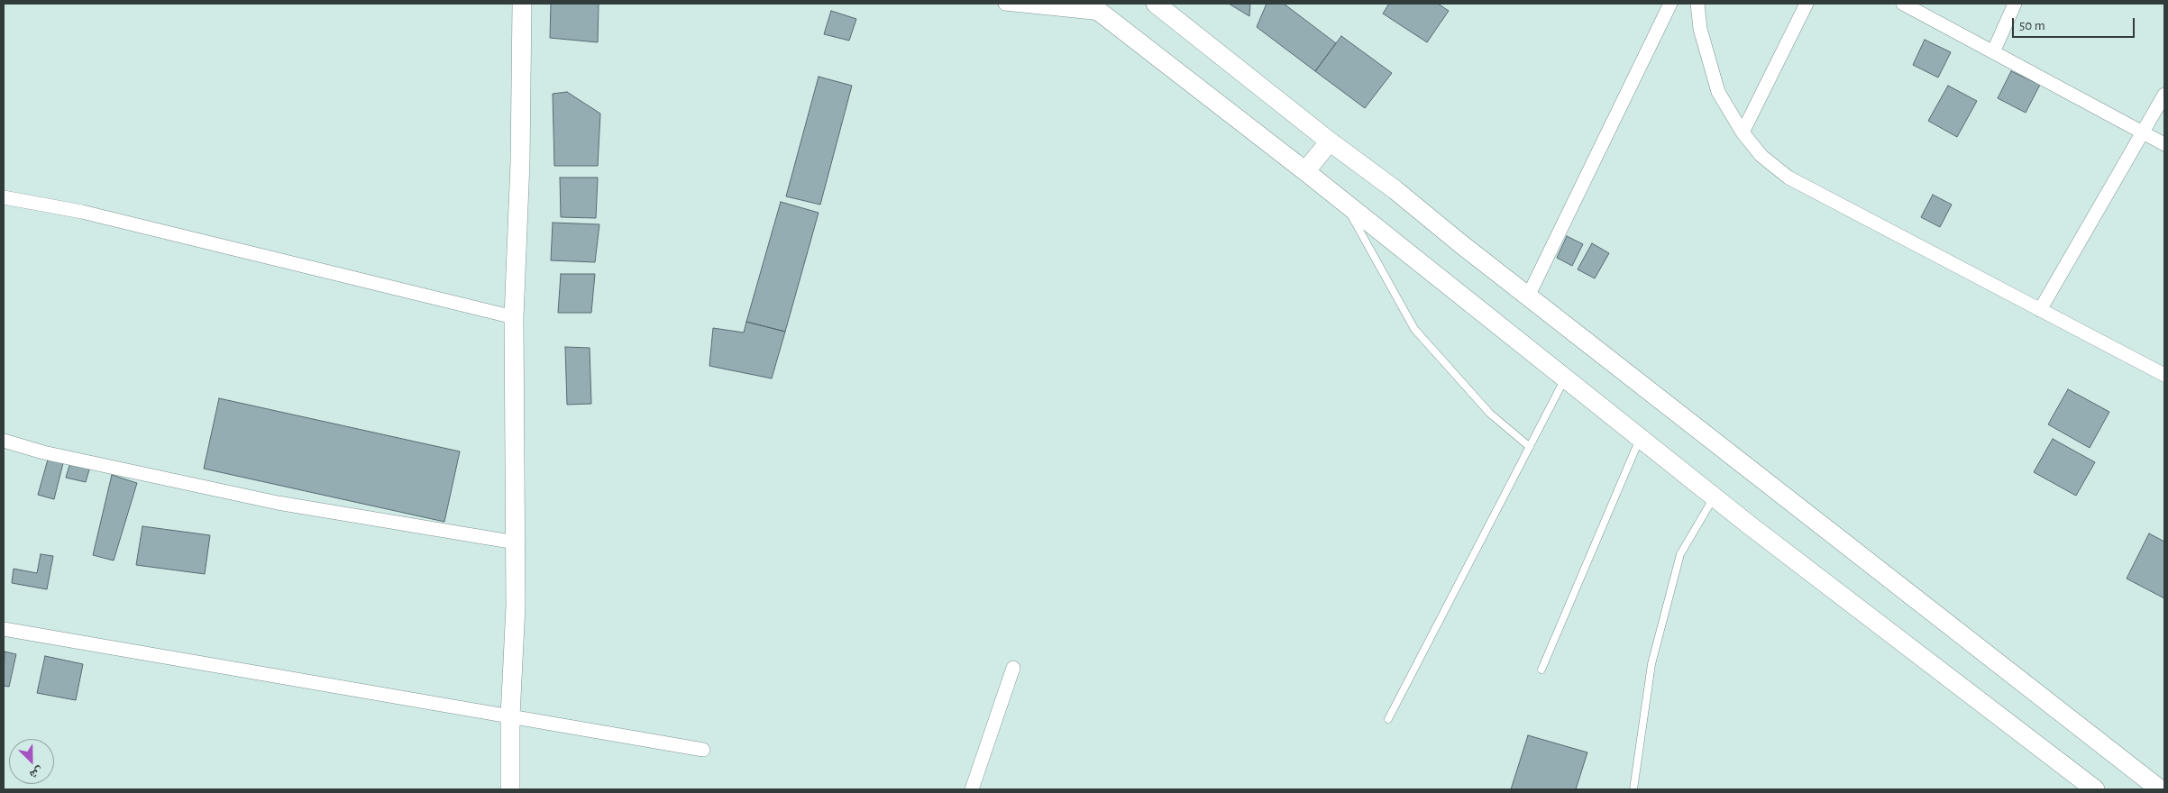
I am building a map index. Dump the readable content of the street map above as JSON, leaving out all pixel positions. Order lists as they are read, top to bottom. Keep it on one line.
{"scale_bar":"50 m","north":"bottom right"}
